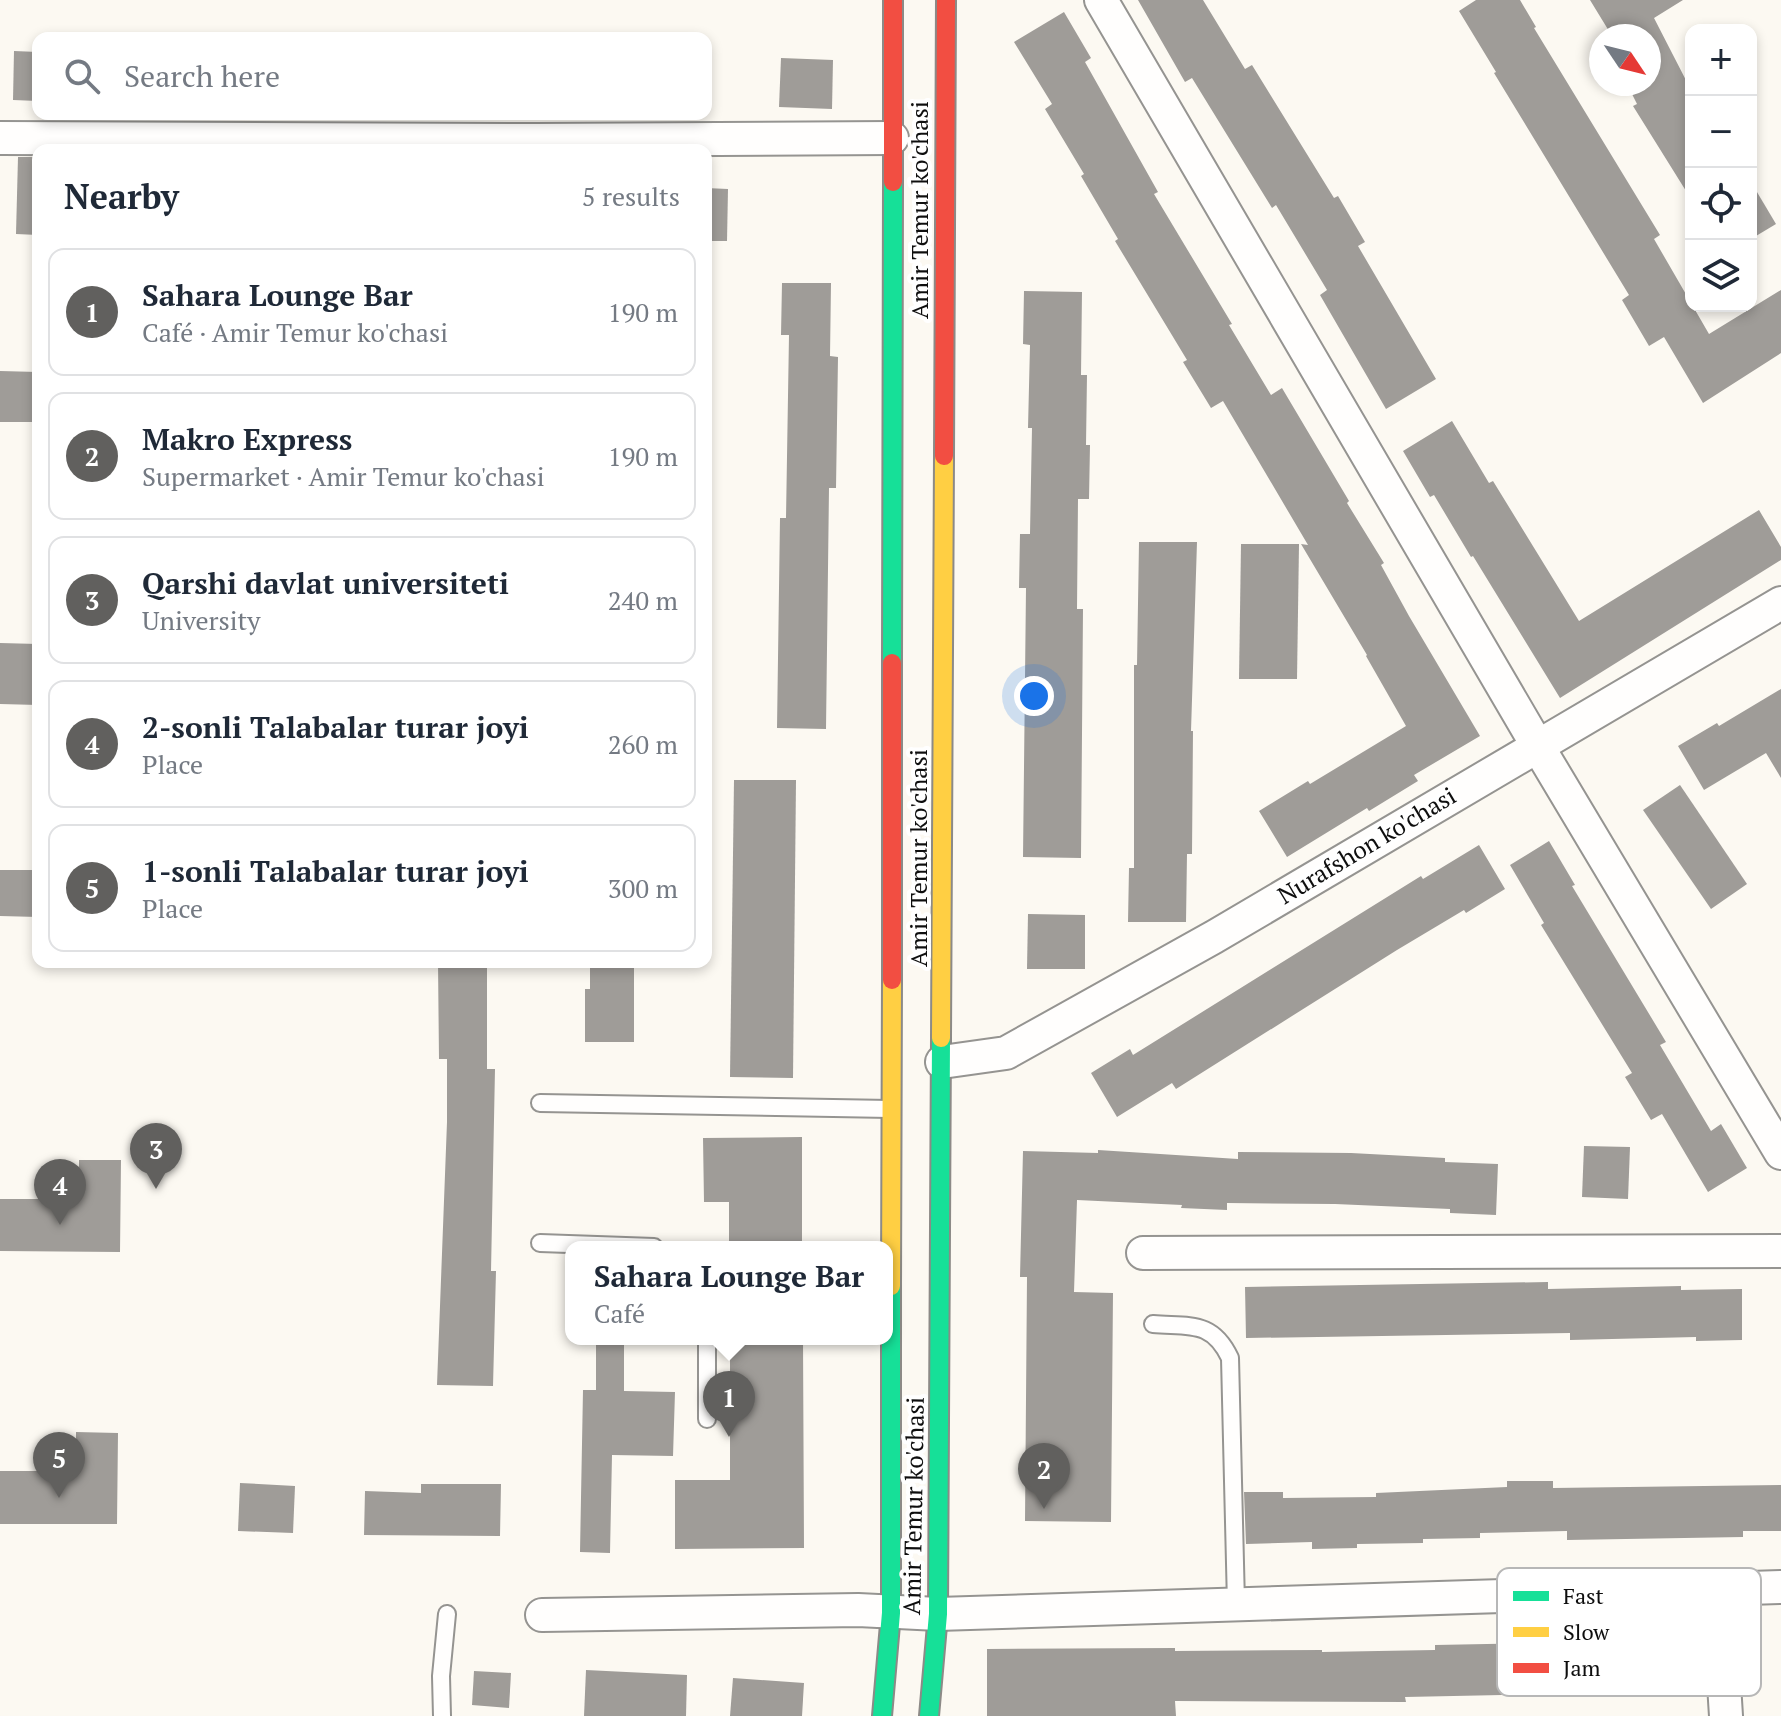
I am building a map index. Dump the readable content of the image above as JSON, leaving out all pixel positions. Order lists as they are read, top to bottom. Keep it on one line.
{"streets":{"main road":["Amir Temur ko'chasi"],"street":["Nurafshon ko'chasi"]},"crossings":[["Amir Temur ko'chasi","Nurafshon ko'chasi"]],"legend":["Fast","Slow","Jam"],"north":"bottom right","page":{"map_buttons":["+","−"],"search":"Search here","heading":["Nearby","5 results"],"list":[{"mark":"1","name":"Sahara Lounge Bar","note":"Café · Amir Temur ko'chasi","value":"190 m"},{"mark":"2","name":"Makro Express","note":"Supermarket · Amir Temur ko'chasi","value":"190 m"},{"mark":"3","name":"Qarshi davlat universiteti","note":"University","value":"240 m"},{"mark":"4","name":"2-sonli Talabalar turar joyi","note":"Place","value":"260 m"},{"mark":"5","name":"1-sonli Talabalar turar joyi","note":"Place","value":"300 m"}],"pins":["3","4","1","5","2"],"popup":["Sahara Lounge Bar","Café"]}}
